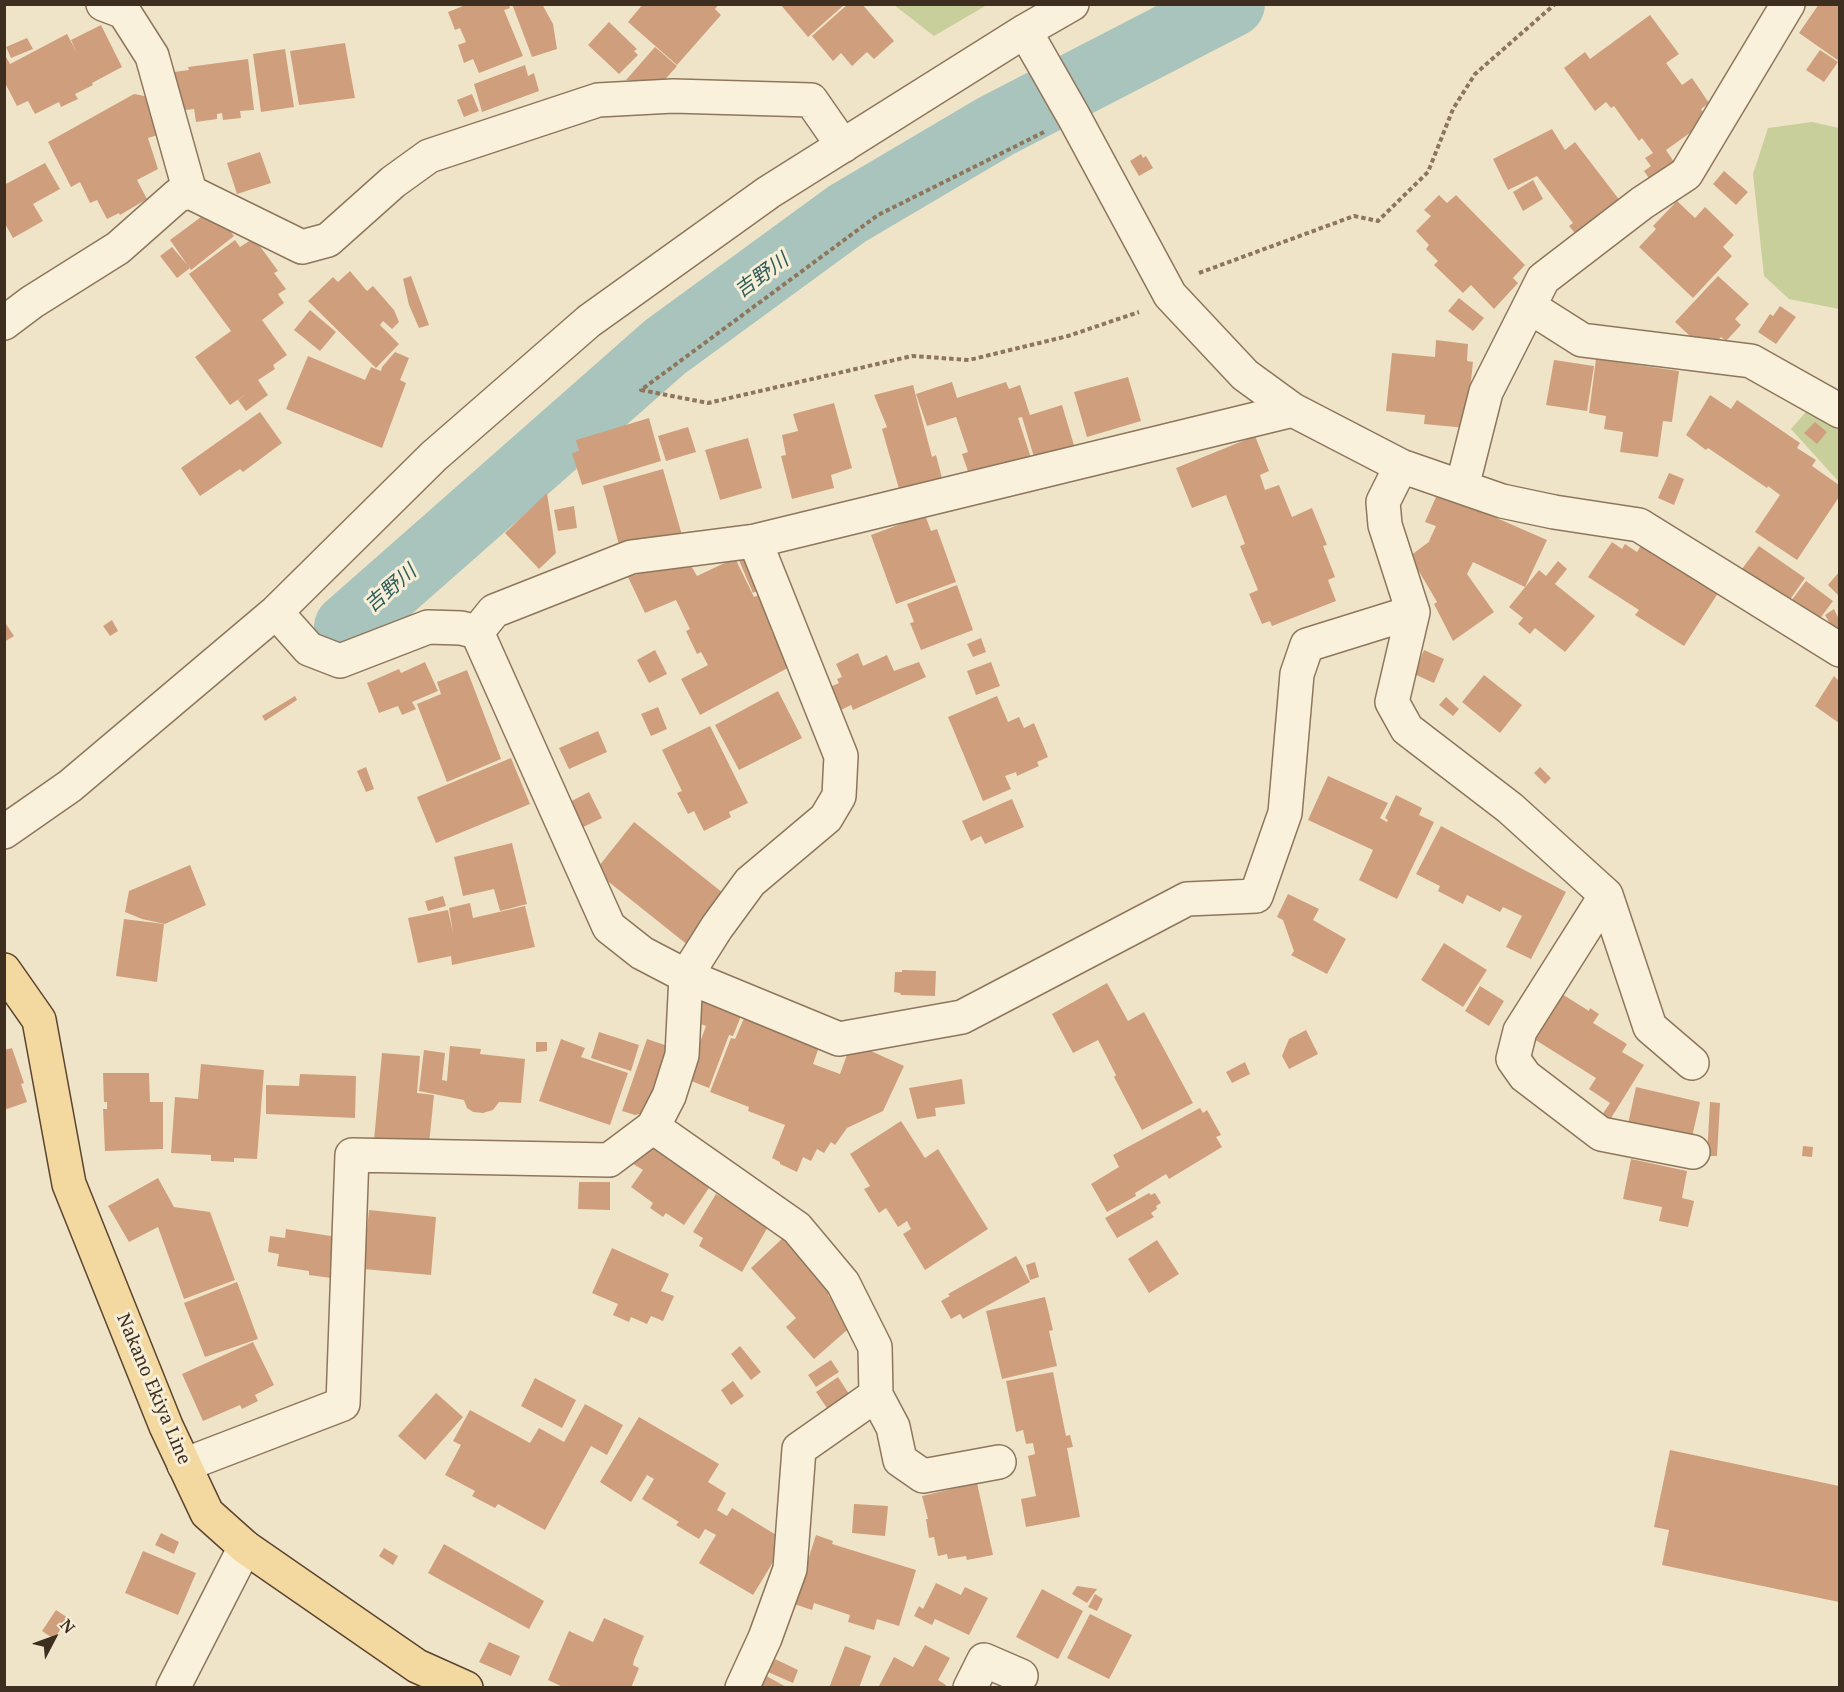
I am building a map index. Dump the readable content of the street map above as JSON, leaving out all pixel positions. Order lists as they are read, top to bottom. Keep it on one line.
{"streets":{"main road":["Nakano Ekiya Line"]},"water":["吉野川"],"north":"top right"}
